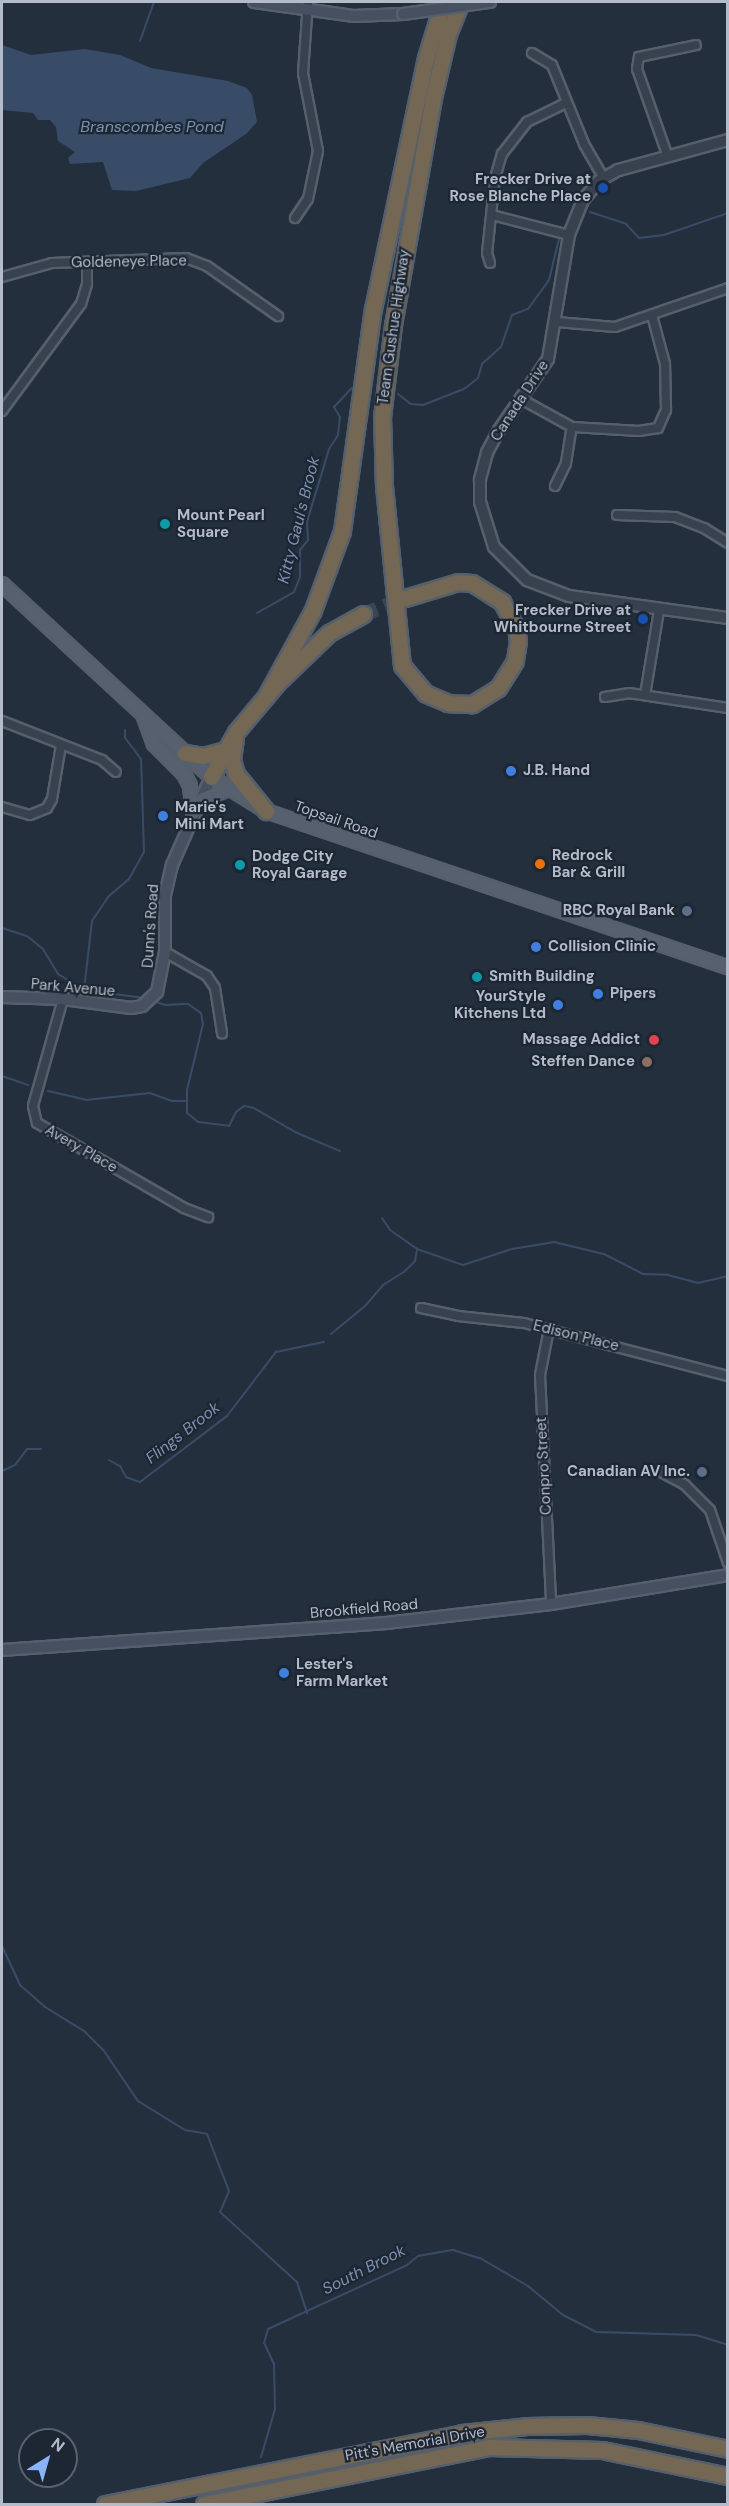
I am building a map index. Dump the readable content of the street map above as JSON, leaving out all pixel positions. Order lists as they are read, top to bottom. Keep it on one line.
{"streets":{"highway":["Team Gushue Highway","Pitt's Memorial Drive"],"main road":["Topsail Road","Dunn's Road","Park Avenue","Brookfield Road"],"street":["Goldeneye Place","Canada Drive","Avery Place","Edison Place","Conpro Street"]},"crossings":[["Topsail Road","Dunn's Road"],["Dunn's Road","Park Avenue"],["Park Avenue","Avery Place"],["Edison Place","Conpro Street"],["Conpro Street","Brookfield Road"]],"water":["Branscombes Pond","Kitty Gaul's Brook","Flings Brook","South Brook"],"places":["Frecker Drive at Rose Blanche Place","Mount Pearl Square","Frecker Drive at Whitbourne Street","J.B. Hand","Marie's Mini Mart","Redrock Bar & Grill","Dodge City Royal Garage","RBC Royal Bank","Collision Clinic","Smith Building","Pipers","YourStyle Kitchens Ltd","Massage Addict","Steffen Dance","Canadian AV Inc.","Lester's Farm Market"],"north":"top right"}
